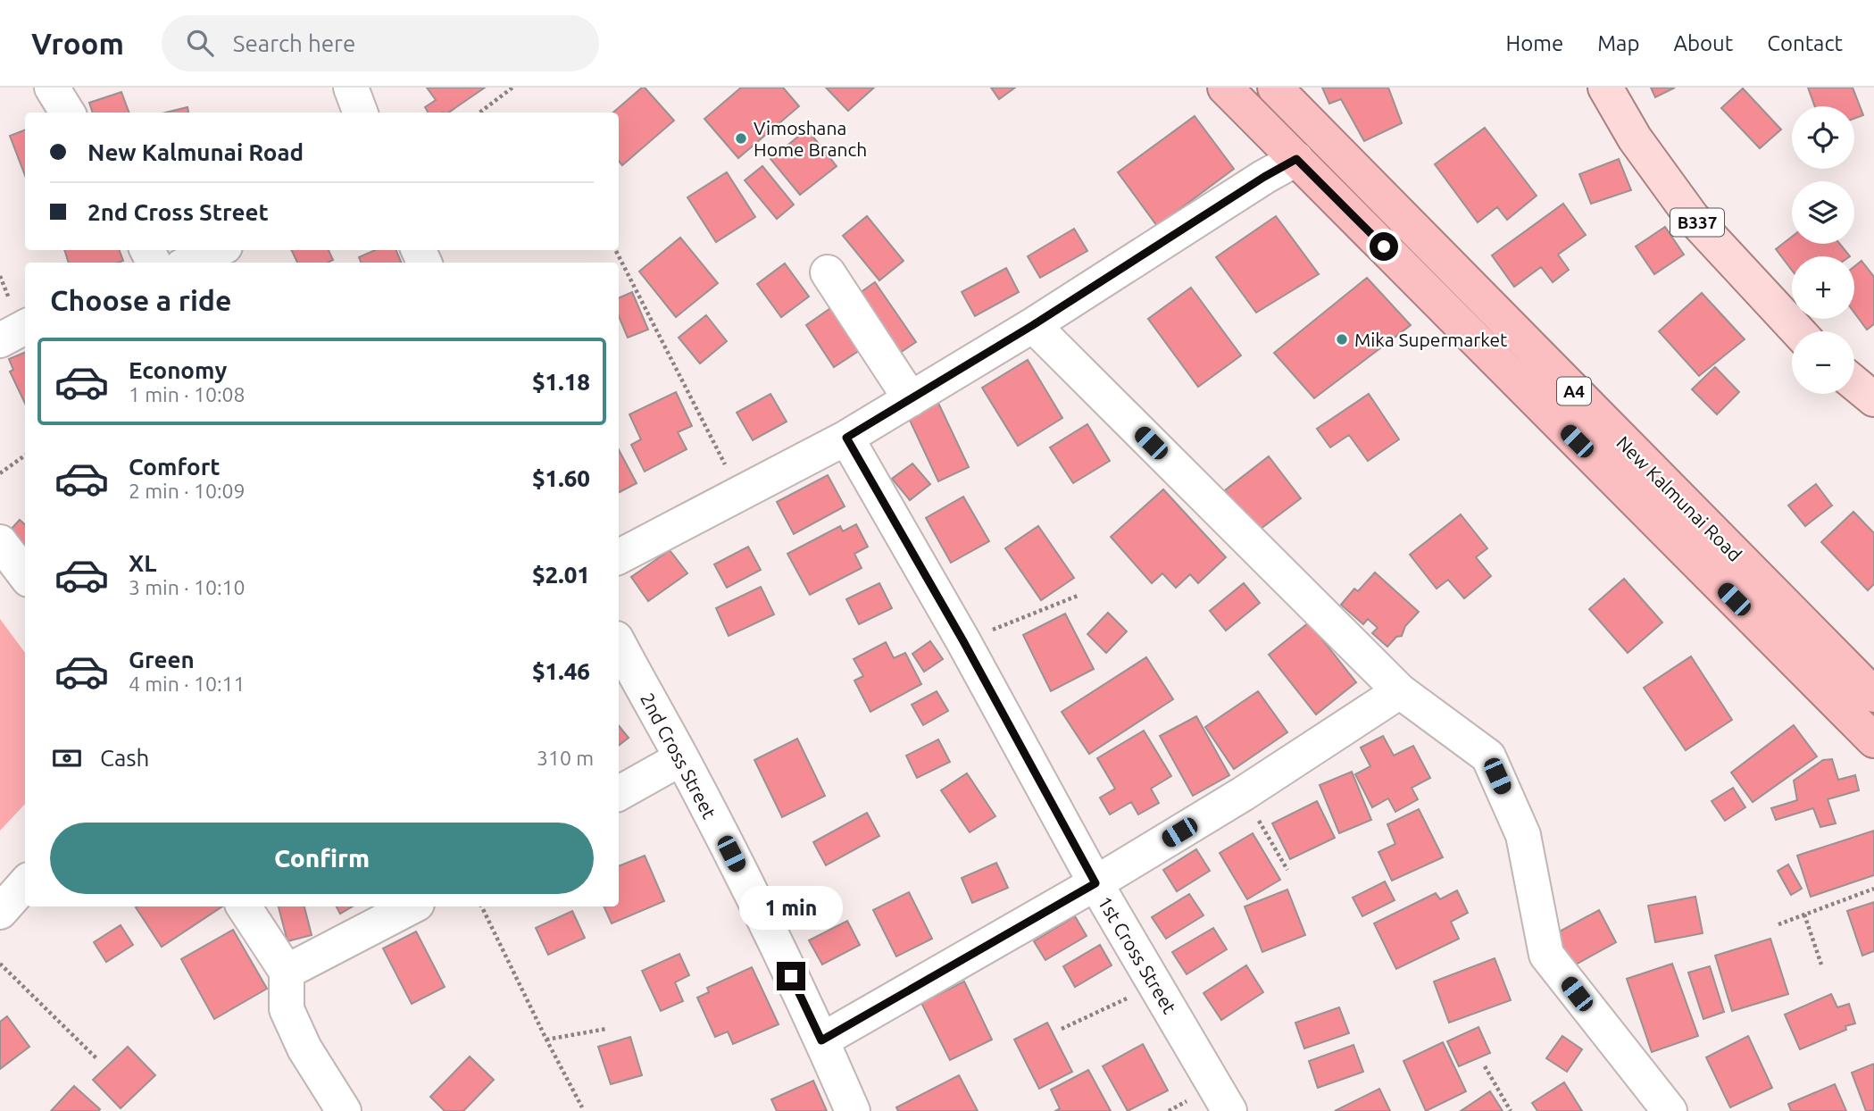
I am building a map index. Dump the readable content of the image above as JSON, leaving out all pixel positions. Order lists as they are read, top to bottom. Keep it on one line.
{"streets":{"highway":["A4","New Kalmunai Road"],"main road":["B337"],"street":["2nd Cross Street","1st Cross Street"]},"places":["Vimoshana Home Branch","Mika Supermarket"],"page":{"header":"Vroom","search":"Search here","nav":["Home","Map","About","Contact"],"map_buttons":["+","−"],"banner":["New Kalmunai Road","2nd Cross Street"],"heading":"Choose a ride","list":[{"name":"Economy","note":"1 min · 10:08","value":"$1.18"},{"name":"Comfort","note":"2 min · 10:09","value":"$1.60"},{"name":"XL","note":"3 min · 10:10","value":"$2.01"},{"name":"Green","note":"4 min · 10:11","value":"$1.46"}],"pay":["Cash","310 m"],"buttons":"Confirm","bubble":"1 min"}}
